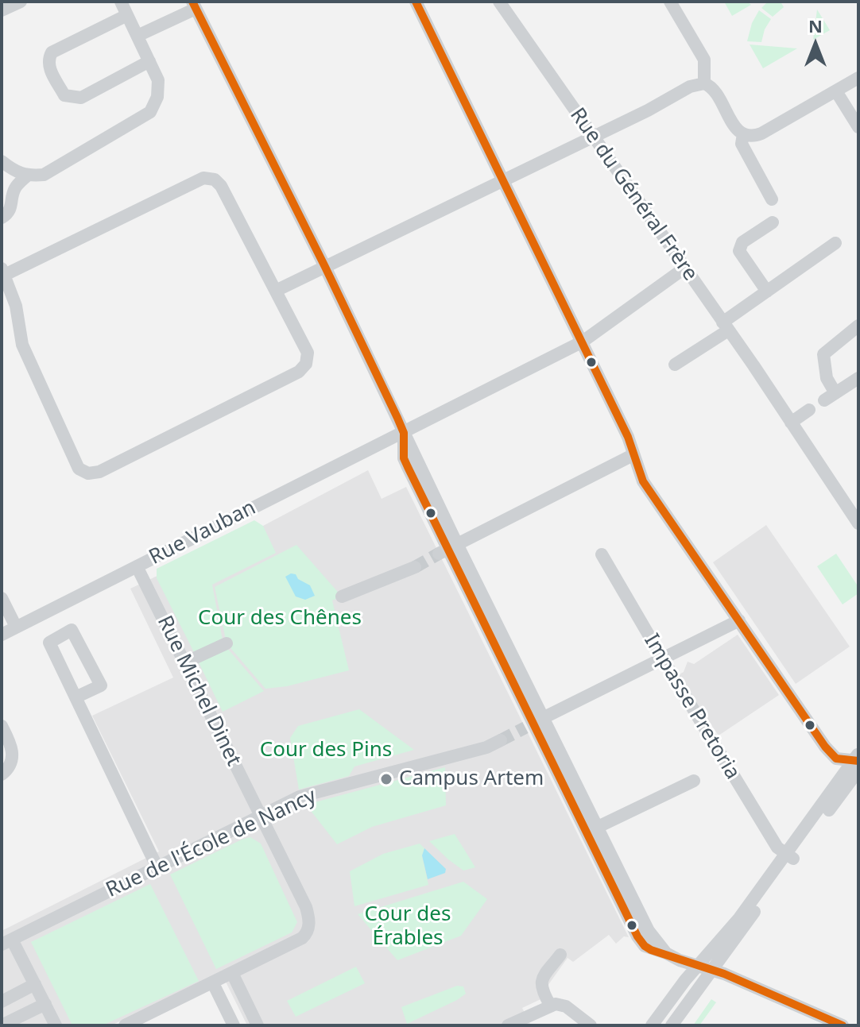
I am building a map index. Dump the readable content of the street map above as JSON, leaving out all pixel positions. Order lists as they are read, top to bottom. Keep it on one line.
{"streets":{"street":["Rue du Général Frère","Rue Vauban","Rue Michel Dinet","Impasse Pretoria","Rue de l'École de Nancy"]},"crossings":[["Rue du Général Frère","Rue Vauban"],["Rue Vauban","Rue Michel Dinet"],["Rue Michel Dinet","Rue de l'École de Nancy"]],"parks":["Cour des Chênes","Cour des Pins","Cour des Érables"],"places":["Campus Artem"],"north":"top"}
